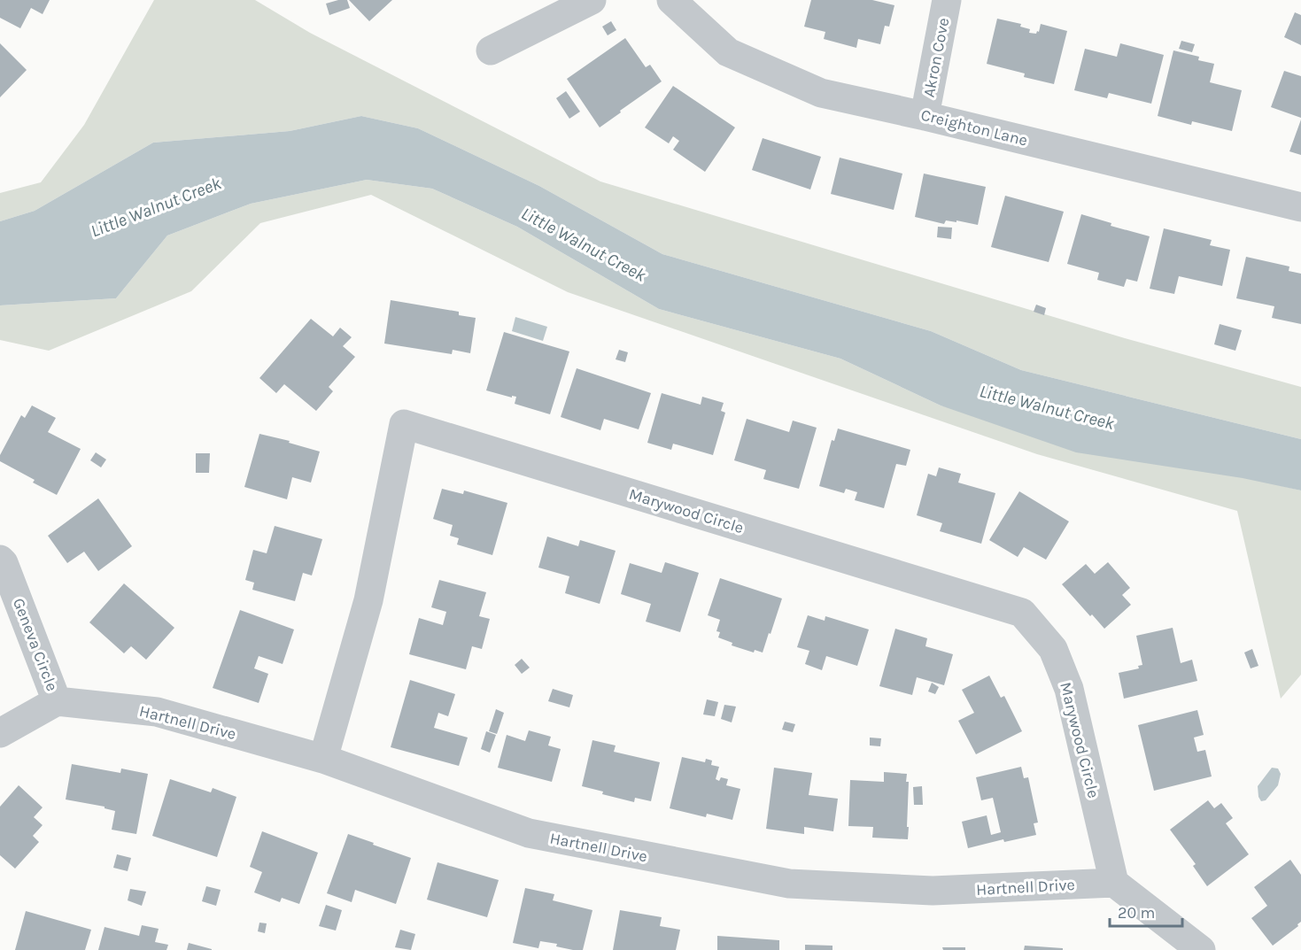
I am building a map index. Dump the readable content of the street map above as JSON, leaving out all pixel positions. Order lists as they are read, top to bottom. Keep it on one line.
{"streets":{"street":["Akron Cove","Creighton Lane","Marywood Circle","Geneva Circle","Hartnell Drive"]},"crossings":[["Akron Cove","Creighton Lane"],["Marywood Circle","Hartnell Drive"],["Geneva Circle","Hartnell Drive"]],"water":["Little Walnut Creek"],"scale_bar":"20 m"}
